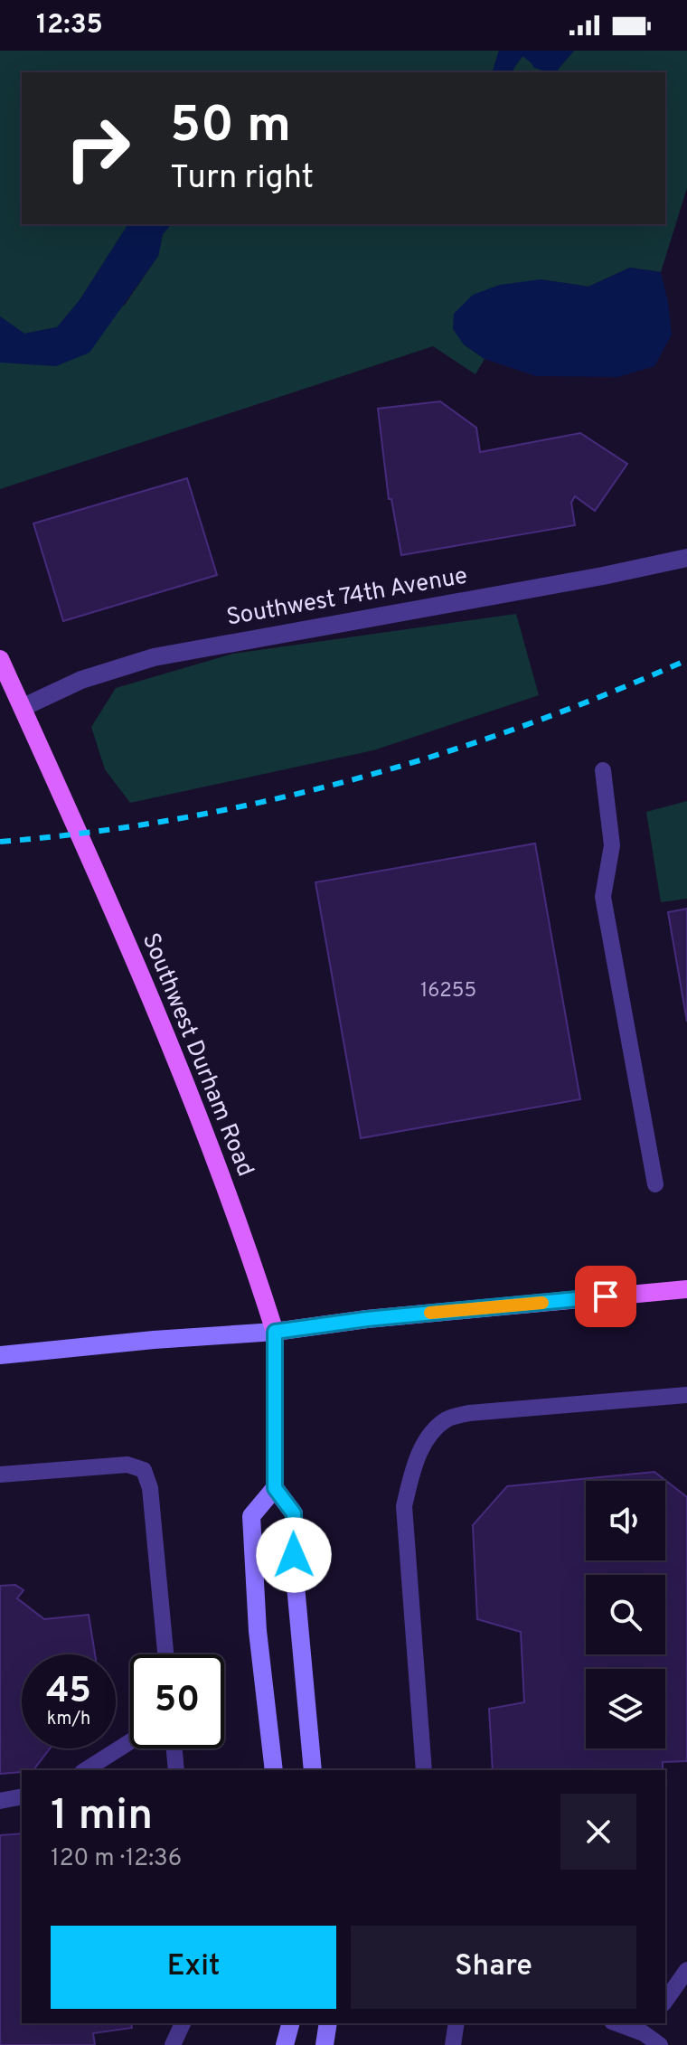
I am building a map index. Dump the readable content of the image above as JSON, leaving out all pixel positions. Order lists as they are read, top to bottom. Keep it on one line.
{"streets":{"main road":["Southwest Durham Road"],"street":["Southwest 74th Avenue"]},"crossings":[["Southwest 74th Avenue","Southwest Durham Road"]],"house_numbers":["16255"],"page":{"status":"12:35","turn":["50 m","Turn right"],"speed":"45 km/h","limit":"50","heading":["1 min","120 m · 12:36"],"buttons":["Exit","Share"]}}
